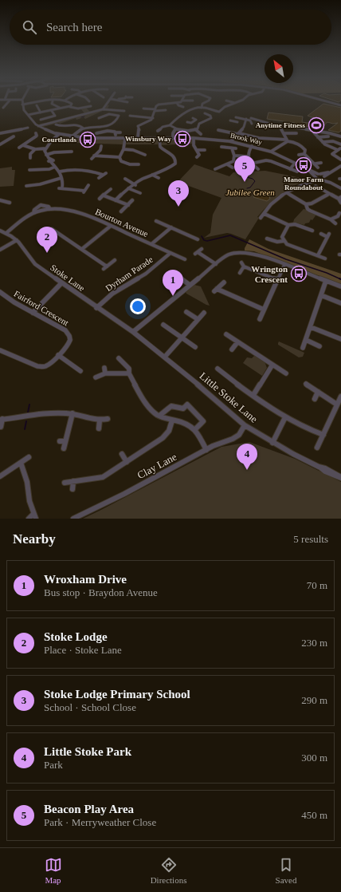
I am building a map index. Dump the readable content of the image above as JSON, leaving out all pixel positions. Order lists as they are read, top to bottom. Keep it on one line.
{"streets":{"street":["Brook Way","Bourton Avenue","Dyrham Parade","Stoke Lane","Fairford Crescent","Little Stoke Lane","Clay Lane"]},"crossings":[["Bourton Avenue","Dyrham Parade"],["Bourton Avenue","Stoke Lane"],["Dyrham Parade","Stoke Lane"],["Stoke Lane","Little Stoke Lane"],["Little Stoke Lane","Clay Lane"]],"parks":["Jubilee Green"],"places":{"sports":["Anytime Fitness"],"bus stop":["Winsbury Way","Courtlands","Manor Farm Roundabout","Wrington Crescent"]},"north":"top left","page":{"search":"Search here","pins":["5","3","2","1","4"],"heading":["Nearby","5 results"],"list":[{"mark":"1","name":"Wroxham Drive","note":"Bus stop · Braydon Avenue","value":"70 m"},{"mark":"2","name":"Stoke Lodge","note":"Place · Stoke Lane","value":"230 m"},{"mark":"3","name":"Stoke Lodge Primary School","note":"School · School Close","value":"290 m"},{"mark":"4","name":"Little Stoke Park","note":"Park","value":"300 m"},{"mark":"5","name":"Beacon Play Area","note":"Park · Merryweather Close","value":"450 m"}],"nav":["Map","Directions","Saved"]}}
